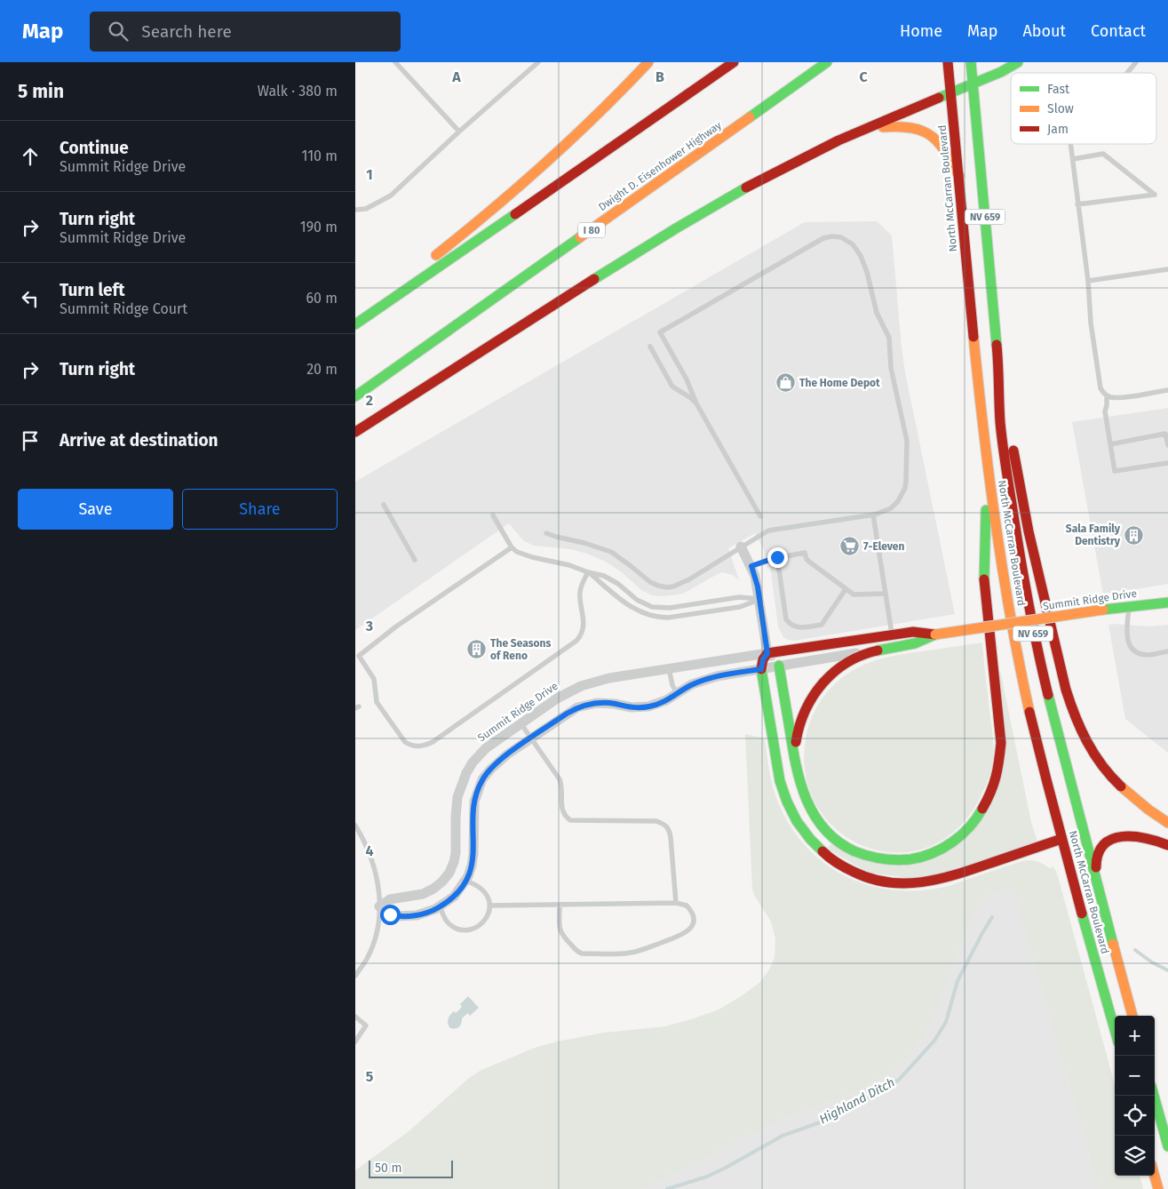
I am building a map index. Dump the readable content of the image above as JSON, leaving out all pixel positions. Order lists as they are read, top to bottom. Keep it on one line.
{"streets":{"main road":["Dwight D. Eisenhower Highway","North McCarran Boulevard","NV 659","I 80","Summit Ridge Drive"]},"water":["Highland Ditch"],"places":{"shop":["The Home Depot"],"building":["Sala Family Dentistry","The Seasons of Reno"],"supermarket":["7-Eleven"]},"legend":["Fast","Slow","Jam"],"scale_bar":"50 m","page":{"header":"Map","search":"Search here","nav":["Home","Map","About","Contact"],"heading":["5 min","Walk · 380 m"],"list":[["Continue","Summit Ridge Drive","110 m"],["Turn right","Summit Ridge Drive","190 m"],["Turn left","Summit Ridge Court","60 m"],["Turn right","20 m"],"Arrive at destination"],"buttons":["Save","Share"],"map_buttons":["+","−"],"scale":"50 m"},"grid":{"columns":["A","B","C"],"rows":["1","2","3","4","5"]}}
